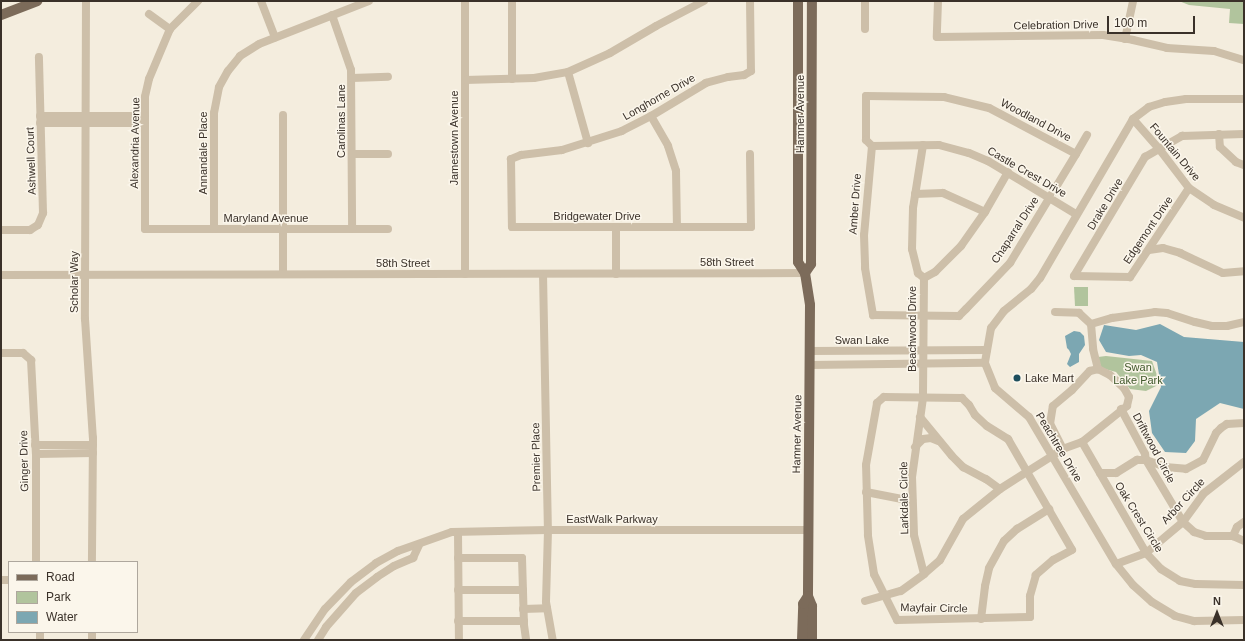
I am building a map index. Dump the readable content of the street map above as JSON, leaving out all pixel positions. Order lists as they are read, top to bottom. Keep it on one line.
{"streets":{"main road":["Hamner Avenue"],"street":["Celebration Drive","Longhorne Drive","Woodland Drive","Carolinas Lane","Jamestown Avenue","Alexandria Avenue","Fountain Drive","Annandale Place","Ashwell Court","Castle Crest Drive","Amber Drive","Drake Drive","Bridgewater Drive","Maryland Avenue","Chaparral Drive","Edgemont Drive","58th Street","Scholar Way","Beachwood Drive","Swan Lake","Peachtree Drive","Driftwood Circle","Premier Place","Ginger Drive","Larkdale Circle","Arbor Circle","Oak Crest Circle","EastWalk Parkway","Mayfair Circle"]},"crossings":[["Longhorne Drive","Bridgewater Drive"],["Hamner Avenue","58th Street"],["Hamner Avenue","Swan Lake"],["Hamner Avenue","EastWalk Parkway"],["Woodland Drive","Amber Drive"],["Woodland Drive","Chaparral Drive"],["Carolinas Lane","Annandale Place"],["Carolinas Lane","Maryland Avenue"],["Jamestown Avenue","58th Street"],["Alexandria Avenue","Maryland Avenue"],["Fountain Drive","Drake Drive"],["Fountain Drive","Edgemont Drive"],["Annandale Place","Maryland Avenue"],["Castle Crest Drive","Amber Drive"],["Castle Crest Drive","Chaparral Drive"],["Castle Crest Drive","Beachwood Drive"],["Amber Drive","Chaparral Drive"],["Drake Drive","Edgemont Drive"],["Chaparral Drive","Beachwood Drive"],["58th Street","Scholar Way"],["58th Street","Premier Place"],["Beachwood Drive","Swan Lake"],["Beachwood Drive","Larkdale Circle"],["Swan Lake","Peachtree Drive"],["Peachtree Drive","Arbor Circle"],["Peachtree Drive","Mayfair Circle"],["Driftwood Circle","Arbor Circle"],["Premier Place","EastWalk Parkway"],["Larkdale Circle","Mayfair Circle"],["Arbor Circle","Oak Crest Circle"],["Oak Crest Circle","Mayfair Circle"]],"parks":["Swan Lake Park"],"places":["Lake Mart"],"legend":["Road","Park","Water"],"scale_bar":"100 m","north":"top"}
